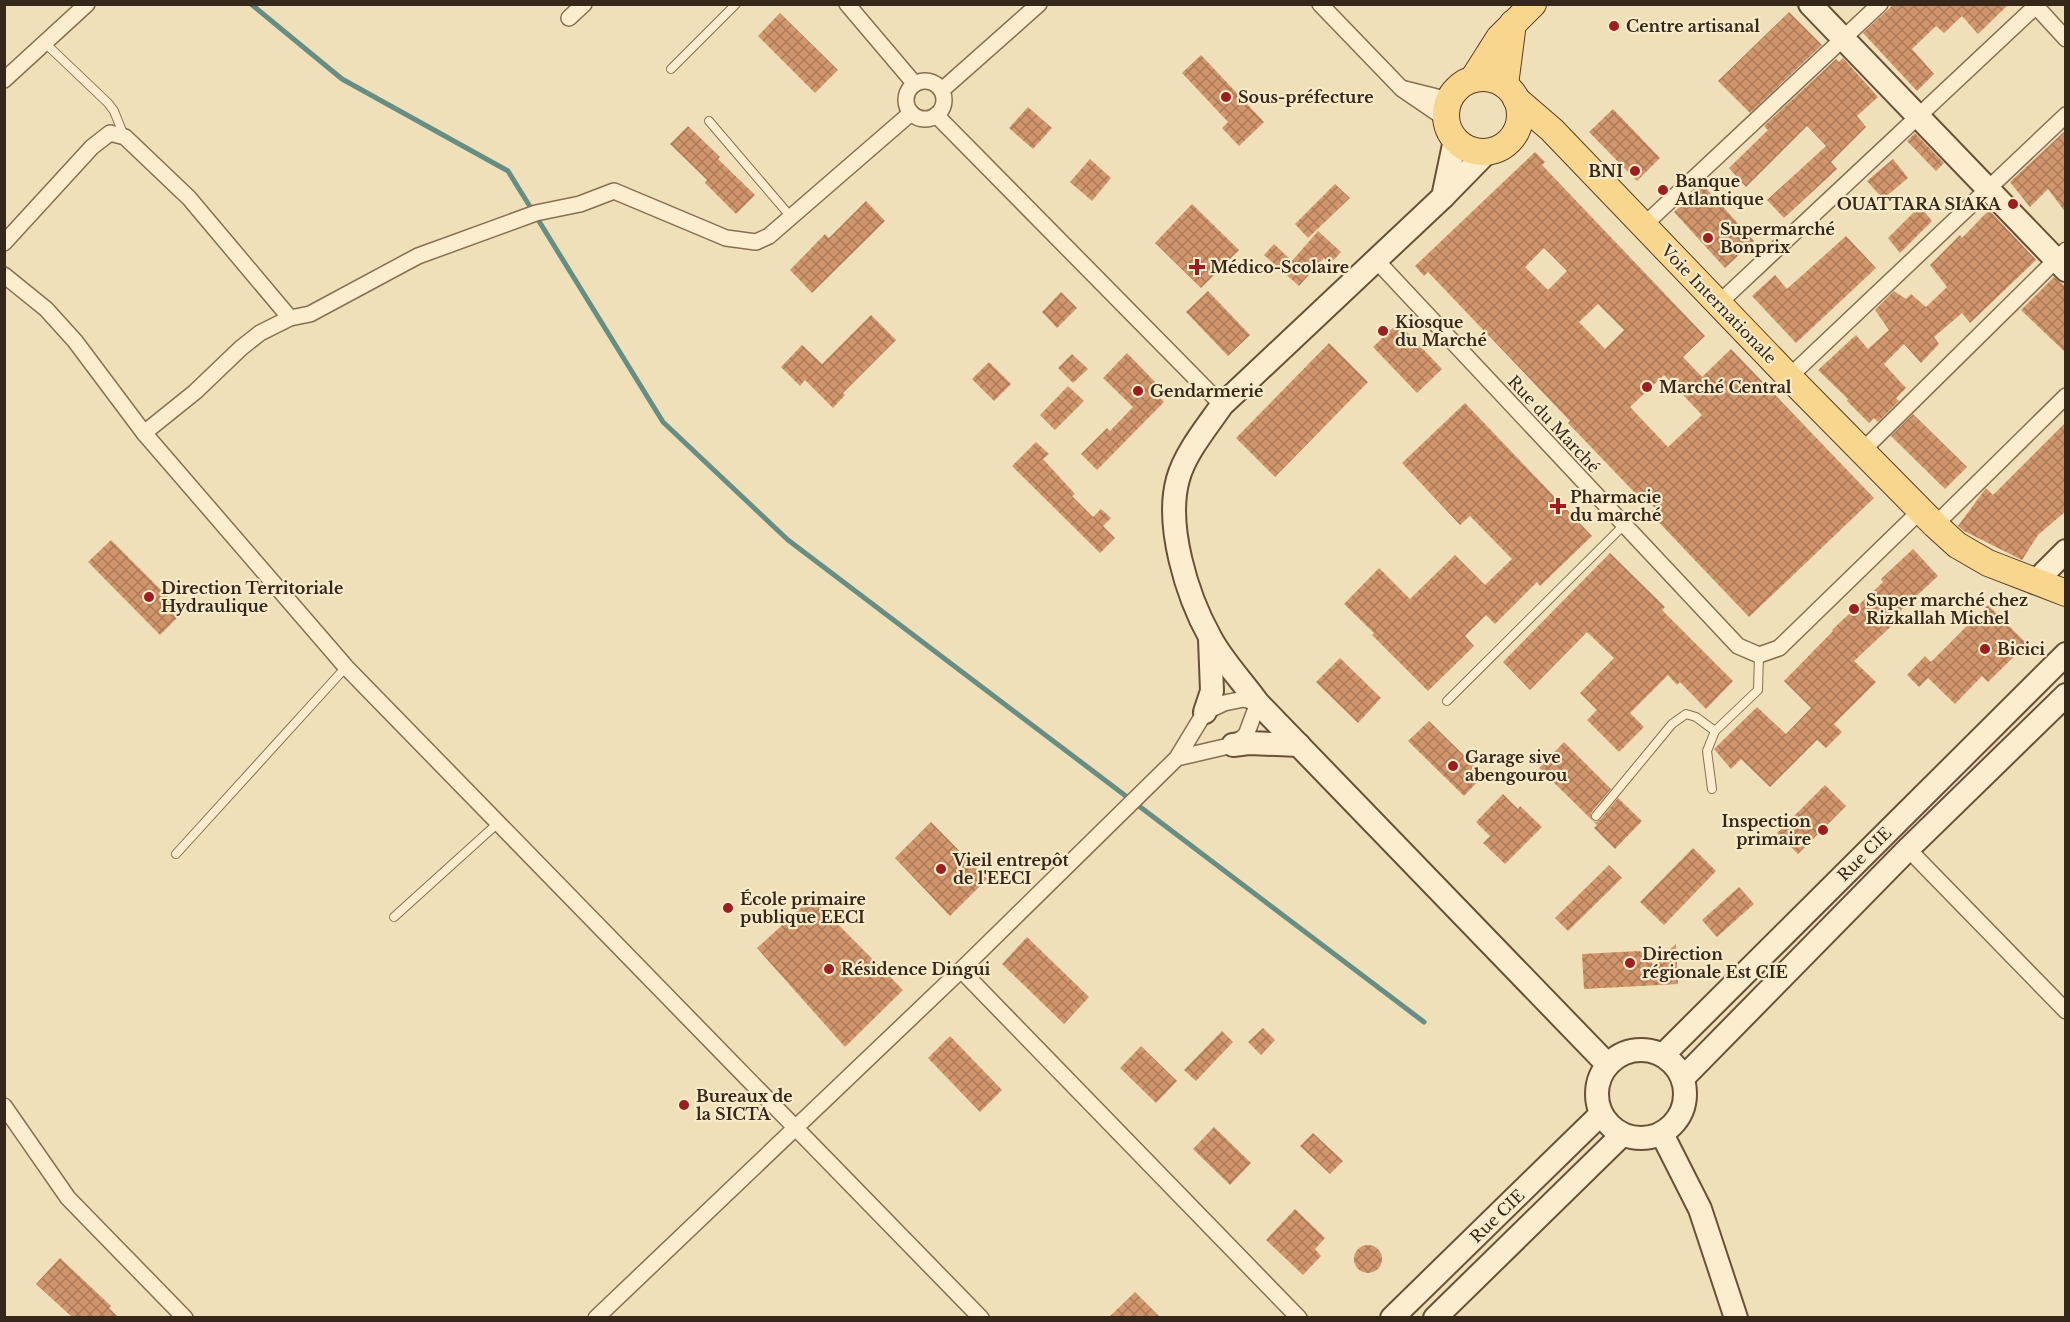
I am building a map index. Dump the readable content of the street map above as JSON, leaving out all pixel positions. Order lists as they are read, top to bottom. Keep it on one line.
{"streets":{"main road":["Voie Internationale"],"street":["Rue du Marché","Rue CIE"]},"places":{"other":["Centre artisanal","Sous-préfecture","BNI","Banque Atlantique","OUATTARA SIAKA","Supermarché Bonprix","Kiosque du Marché","Marché Central","Gendarmerie","Direction Territoriale Hydraulique","Super marché chez Rizkallah Michel","Bicici","Garage sive abengourou","Inspection primaire","Vieil entrepôt de l'EECI","École primaire publique EECI","Direction régionale Est CIE","Résidence Dingui","Bureaux de la SICTA"],"health":["Médico-Scolaire","Pharmacie du marché"]}}
